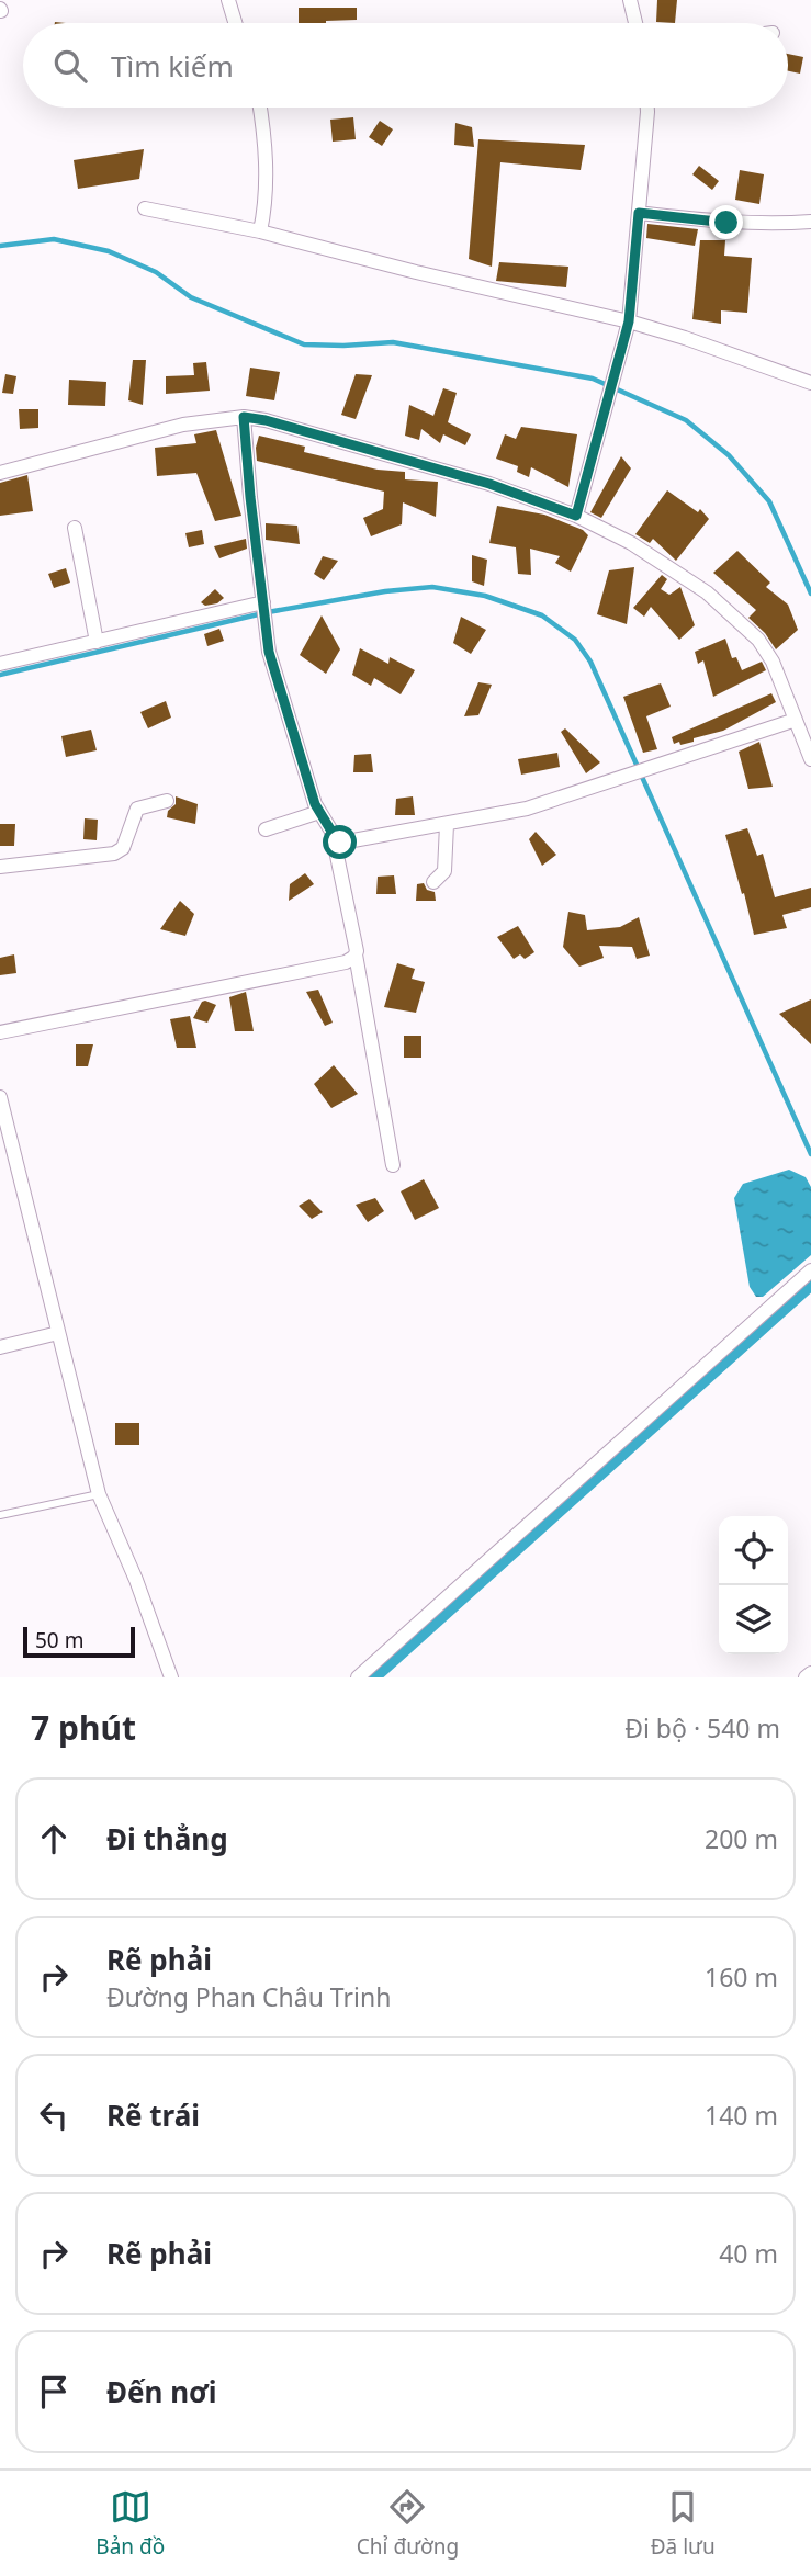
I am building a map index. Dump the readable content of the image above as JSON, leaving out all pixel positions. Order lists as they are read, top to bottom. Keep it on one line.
{"scale_bar":"50 m","page":{"search":"Tìm kiếm","scale":"50 m","heading":["7 phút","Đi bộ · 540 m"],"list":[["Đi thẳng","200 m"],["Rẽ phải","Đường Phan Châu Trinh","160 m"],["Rẽ trái","140 m"],["Rẽ phải","40 m"],"Đến nơi"],"nav":["Bản đồ","Chỉ đường","Đã lưu"]}}
